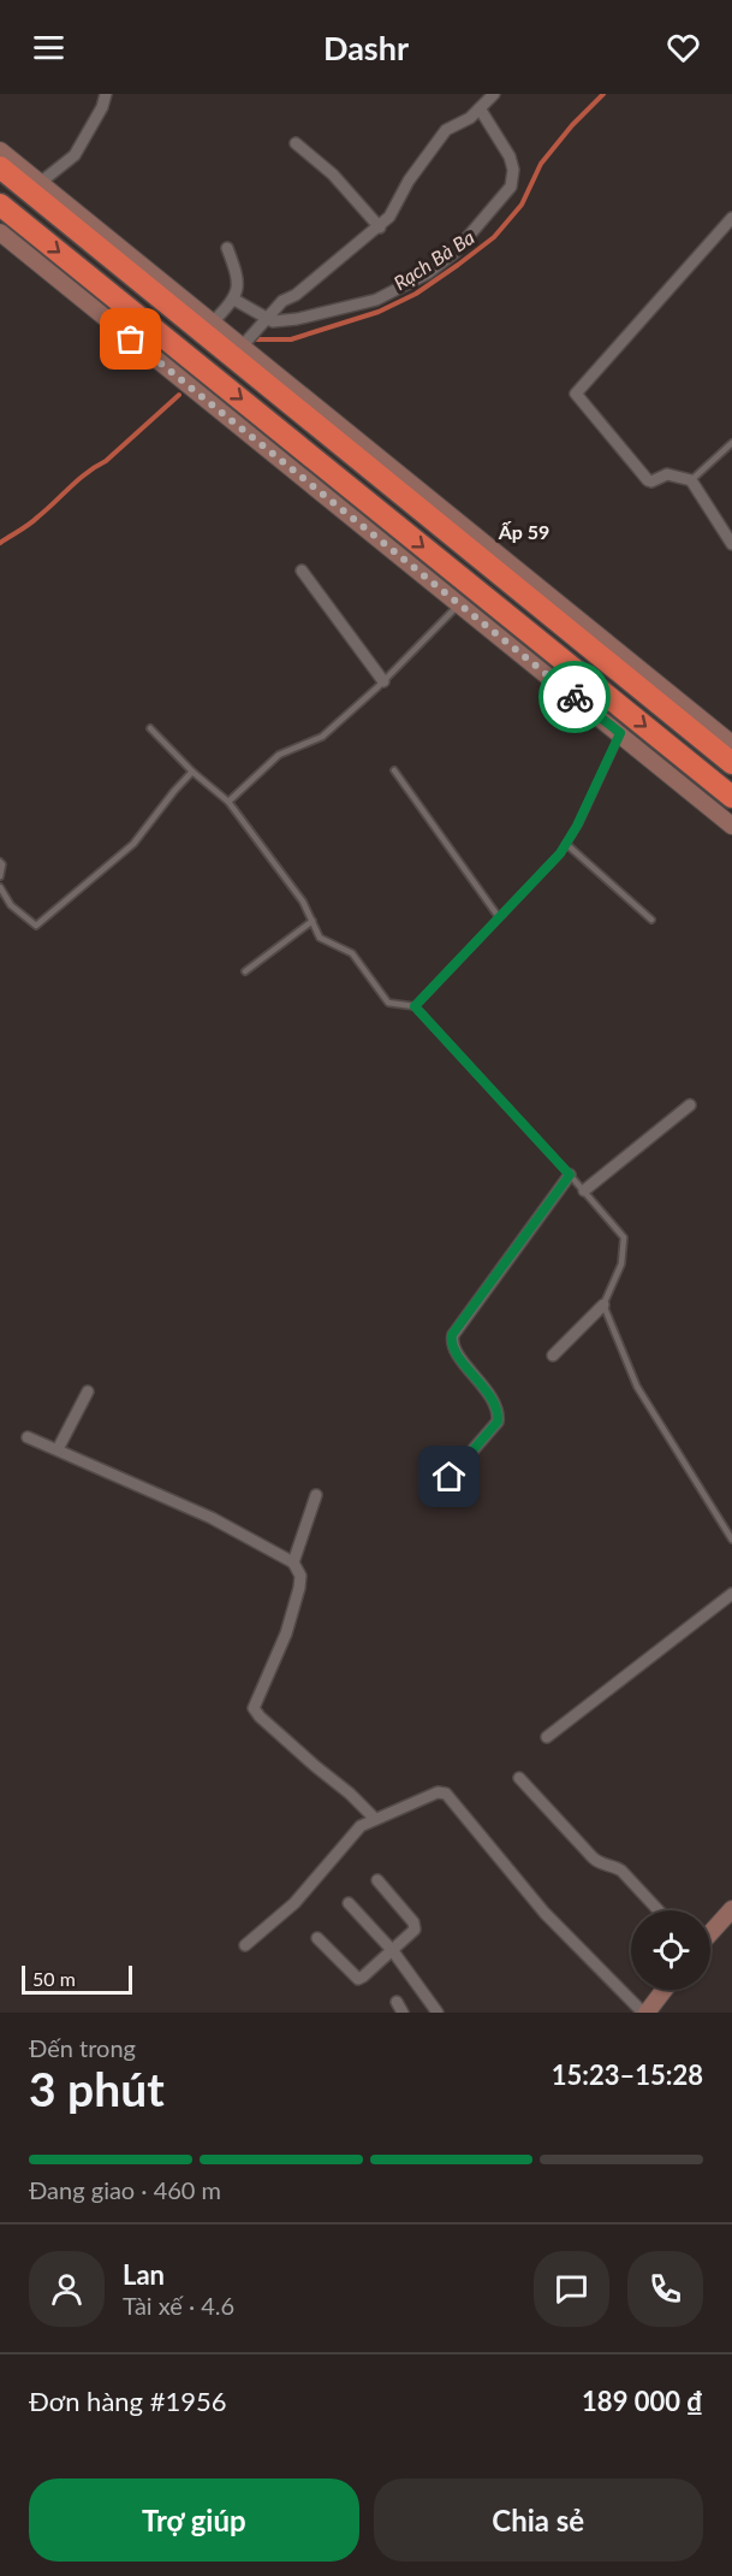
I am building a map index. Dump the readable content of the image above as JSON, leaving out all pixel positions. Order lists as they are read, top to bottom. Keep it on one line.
{"districts":["Ấp 59"],"water":["Rạch Bà Ba"],"scale_bar":"50 m","page":{"header":"Dashr","scale":"50 m","heading":["3 phút","Đến trong","15:23–15:28"],"panel":["Lan","Tài xế · 4.6","Đơn hàng #1956","189 000 ₫"],"bar":"Đang giao · 460 m","buttons":["Trợ giúp","Chia sẻ"]}}
